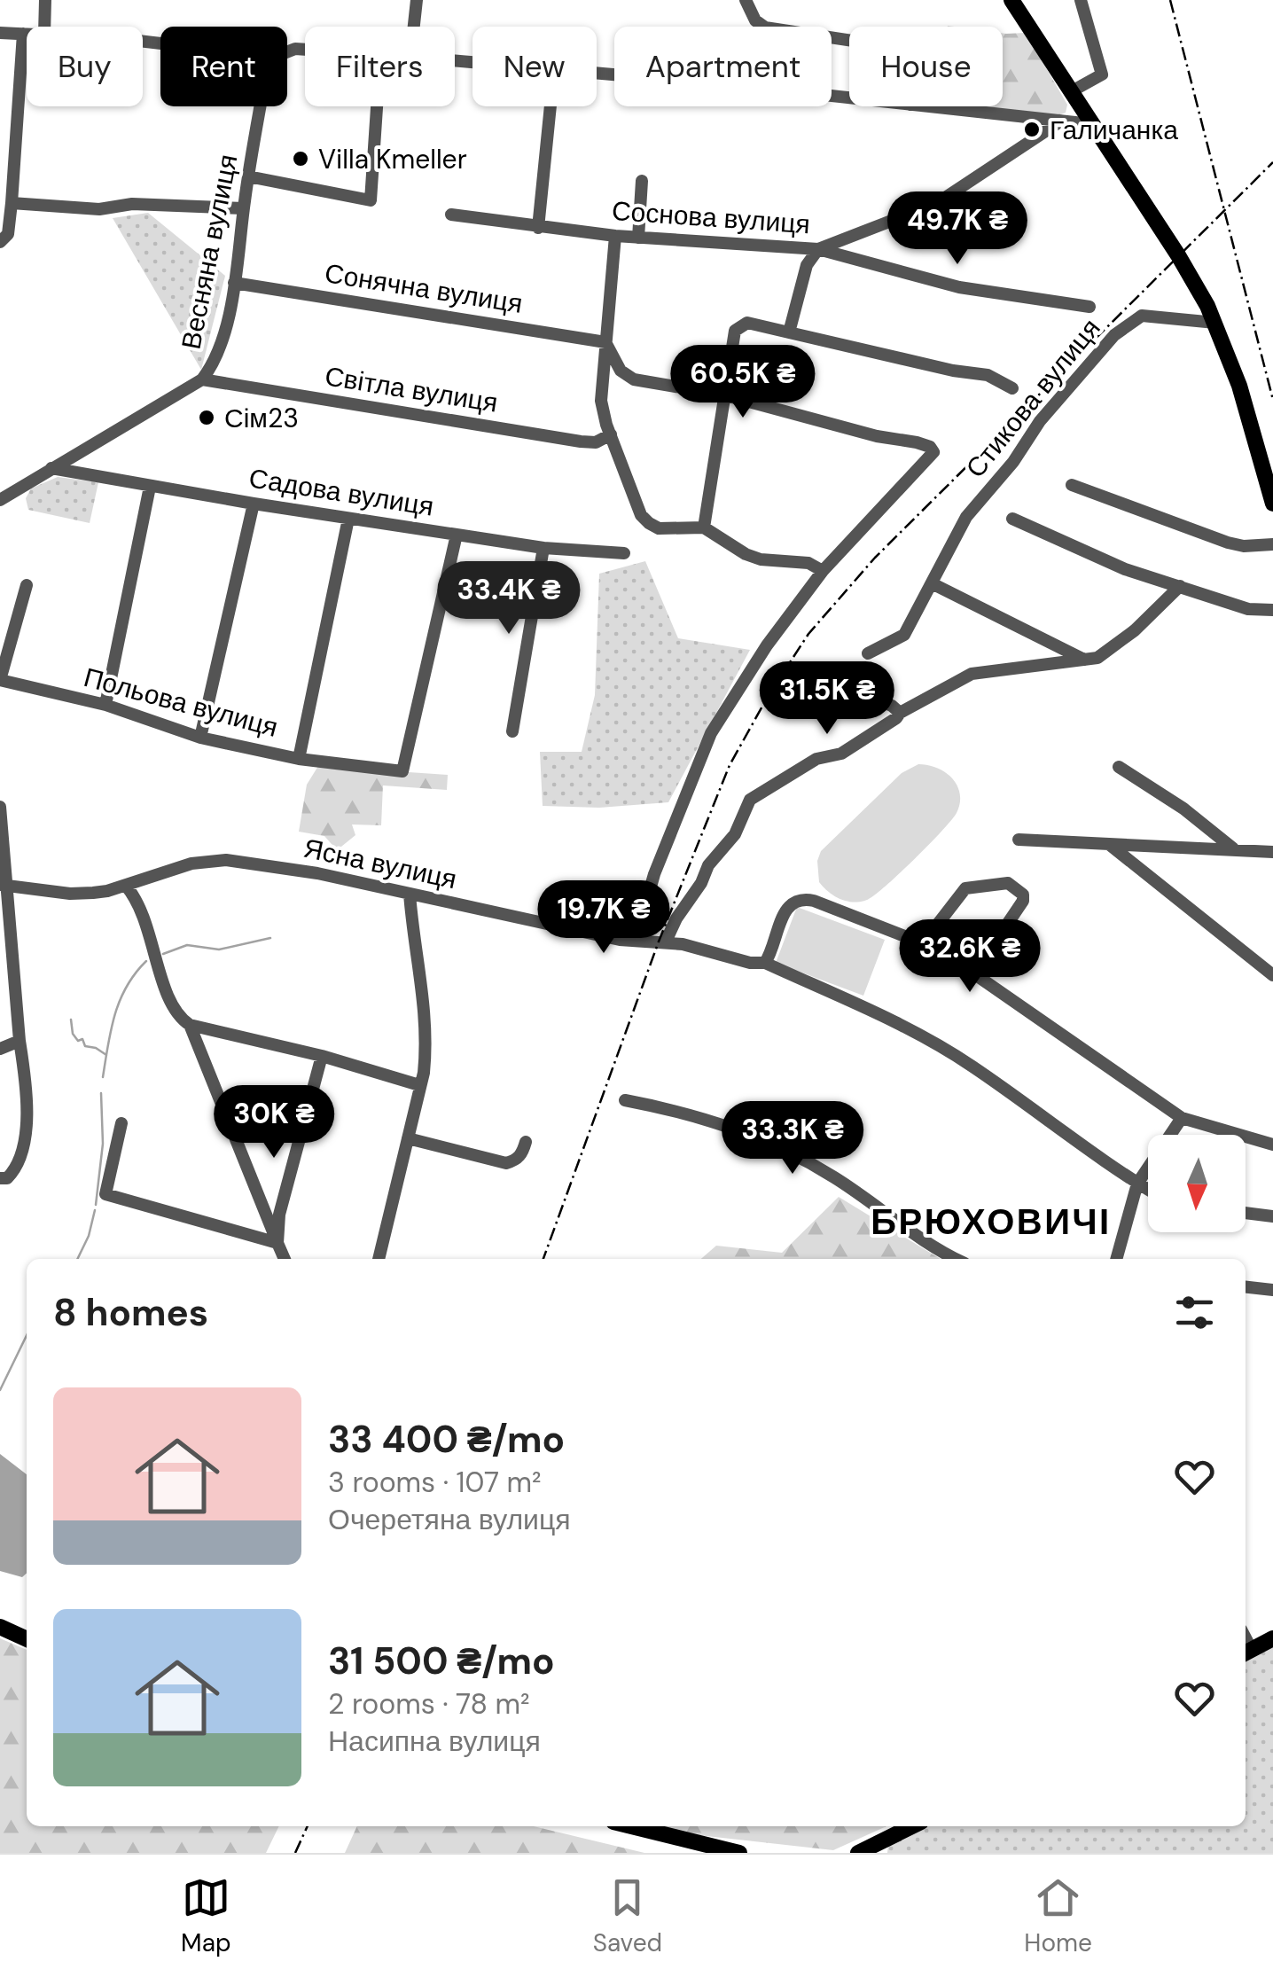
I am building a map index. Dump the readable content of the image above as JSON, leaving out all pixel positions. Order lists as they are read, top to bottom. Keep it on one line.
{"streets":{"street":["Соснова вулиця","Весняна вулиця","Сонячна вулиця","Світла вулиця","Стикова вулиця","Садова вулиця","Польова вулиця","Ясна вулиця"]},"crossings":[["Весняна вулиця","Сонячна вулиця"],["Весняна вулиця","Світла вулиця"],["Весняна вулиця","Садова вулиця"],["Садова вулиця","Польова вулиця"]],"districts":["БРЮХОВИЧІ"],"places":["Галичанка","Villa Kmeller","Сім23"],"north":"bottom","page":{"chip":["Buy","Rent","Filters","New","Apartment","House"],"price":["49.7K ₴","60.5K ₴","33.4K ₴","31.5K ₴","19.7K ₴","32.6K ₴","30K ₴","33.3K ₴"],"heading":"8 homes","list":[{"name":"33 400 ₴/mo","note":"3 rooms · 107 m² · Очеретяна вулиця"},{"name":"31 500 ₴/mo","note":"2 rooms · 78 m² · Насипна вулиця"}],"tabs":["Map","Saved","Home"]}}
